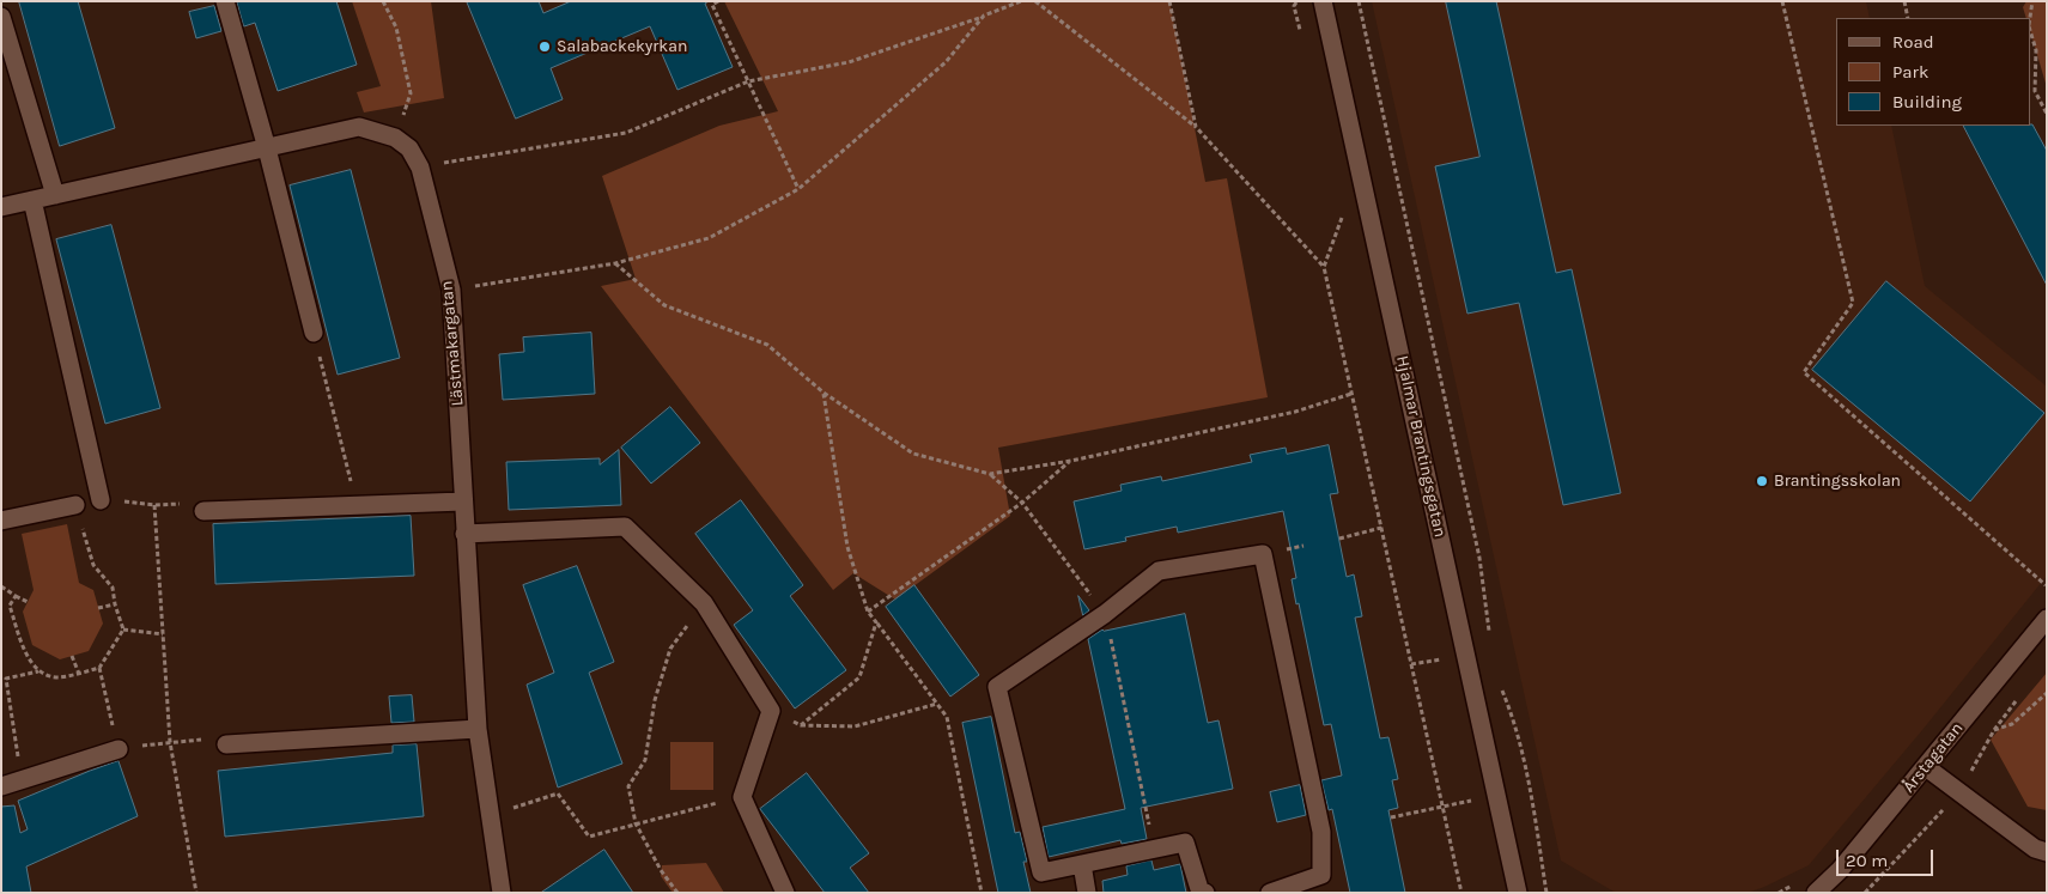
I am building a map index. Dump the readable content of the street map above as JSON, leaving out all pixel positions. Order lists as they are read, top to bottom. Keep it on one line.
{"streets":{"street":["Lästmakargatan","Hjalmar Brantingsgatan","Årstagatan"]},"places":["Salabackekyrkan","Brantingsskolan"],"legend":["Road","Park","Building"],"scale_bar":"20 m"}
